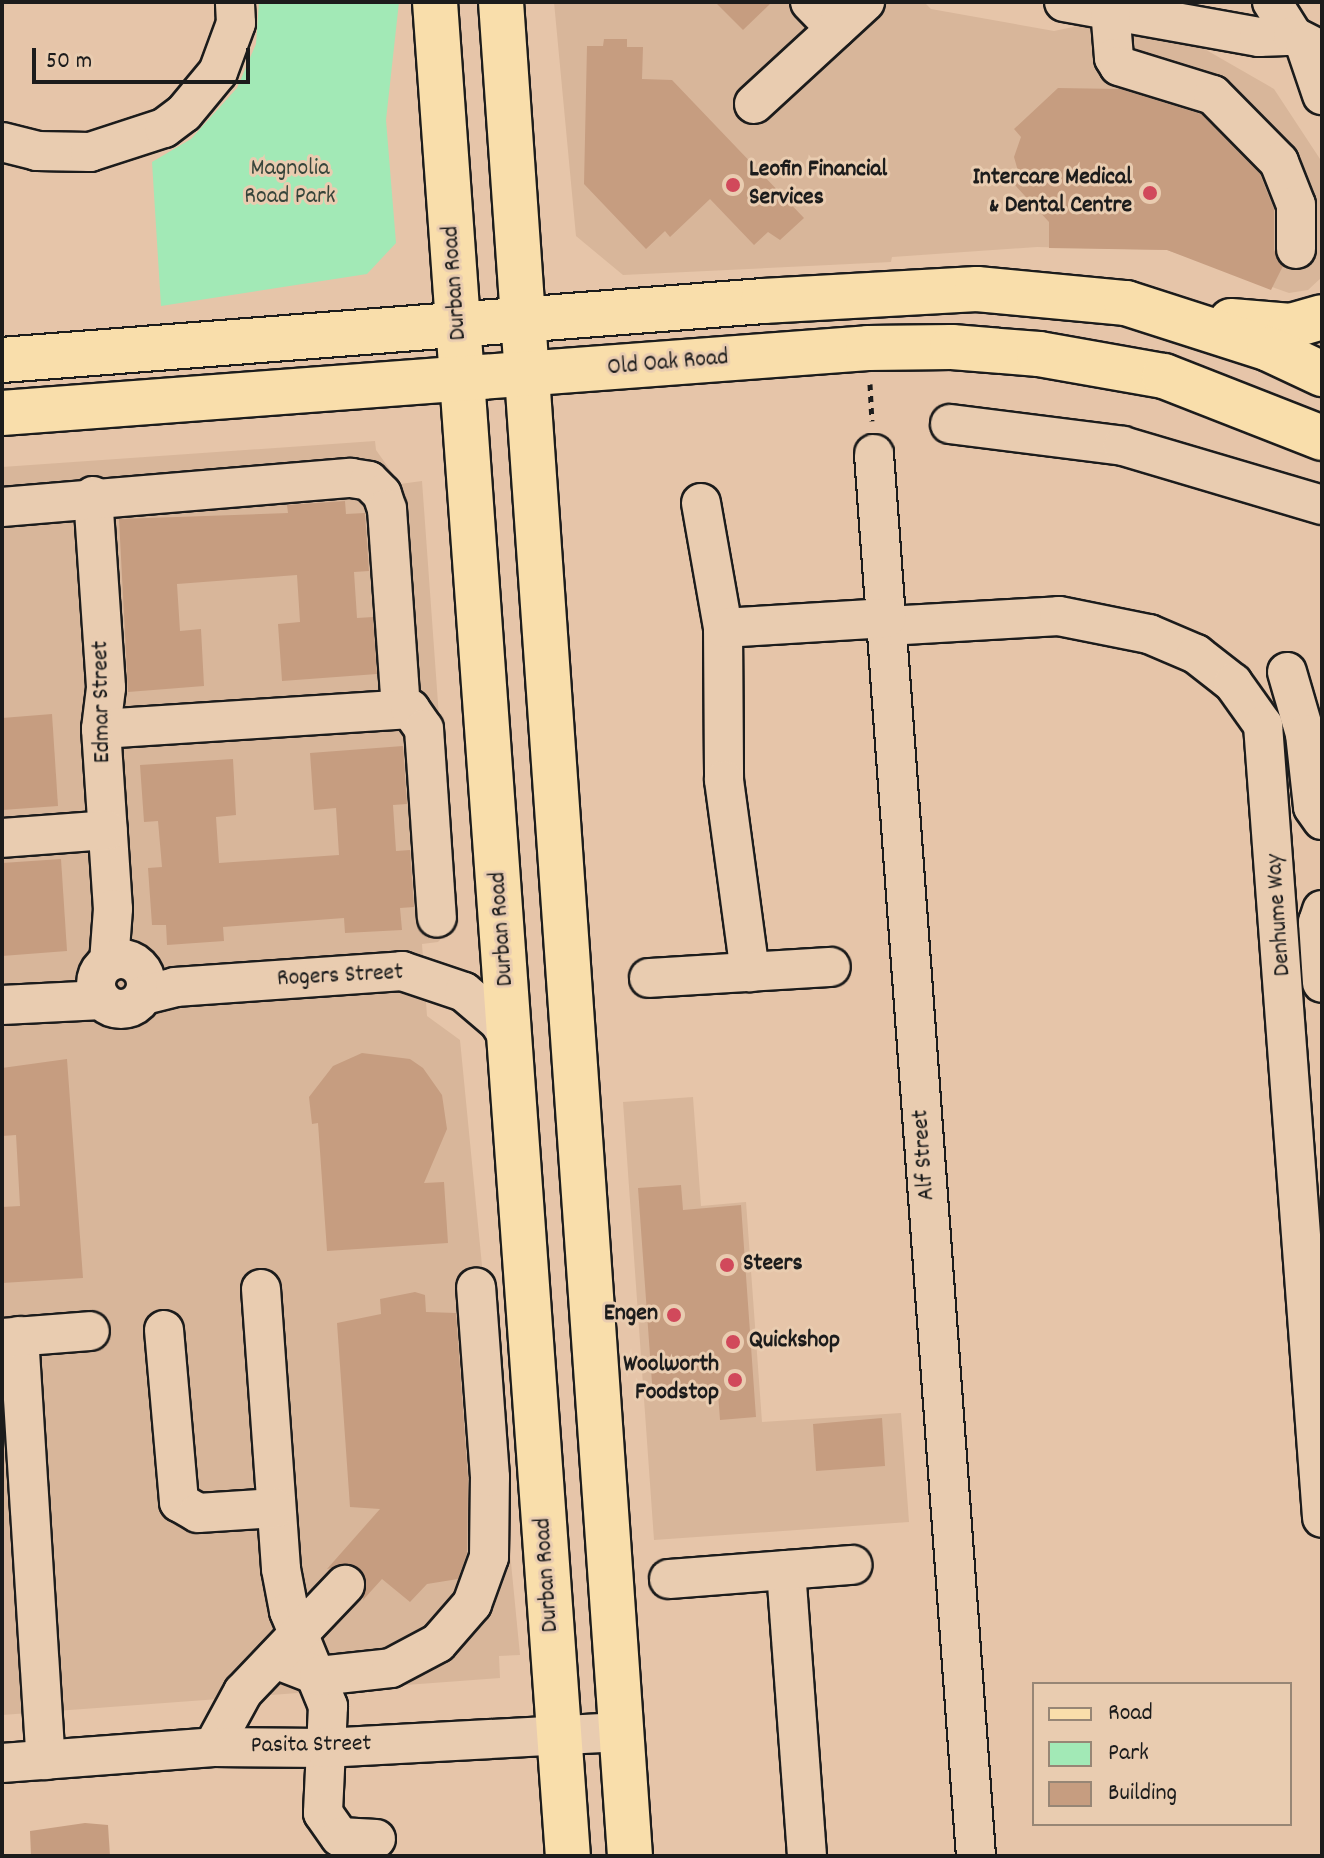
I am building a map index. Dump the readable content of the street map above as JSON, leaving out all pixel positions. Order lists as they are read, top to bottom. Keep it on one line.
{"streets":{"main road":["Durban Road","Old Oak Road"],"street":["Edmar Street","Denhume Way","Rogers Street","Alf Street","Pasita Street"]},"crossings":[["Durban Road","Old Oak Road"],["Durban Road","Rogers Street"],["Durban Road","Pasita Street"],["Edmar Street","Rogers Street"],["Denhume Way","Alf Street"]],"parks":["Magnolia Road Park"],"places":["Leofin Financial Services","Intercare Medical & Dental Centre","Steers","Engen","Quickshop","Woolworth Foodstop"],"legend":["Road","Park","Building"],"scale_bar":"50 m"}
